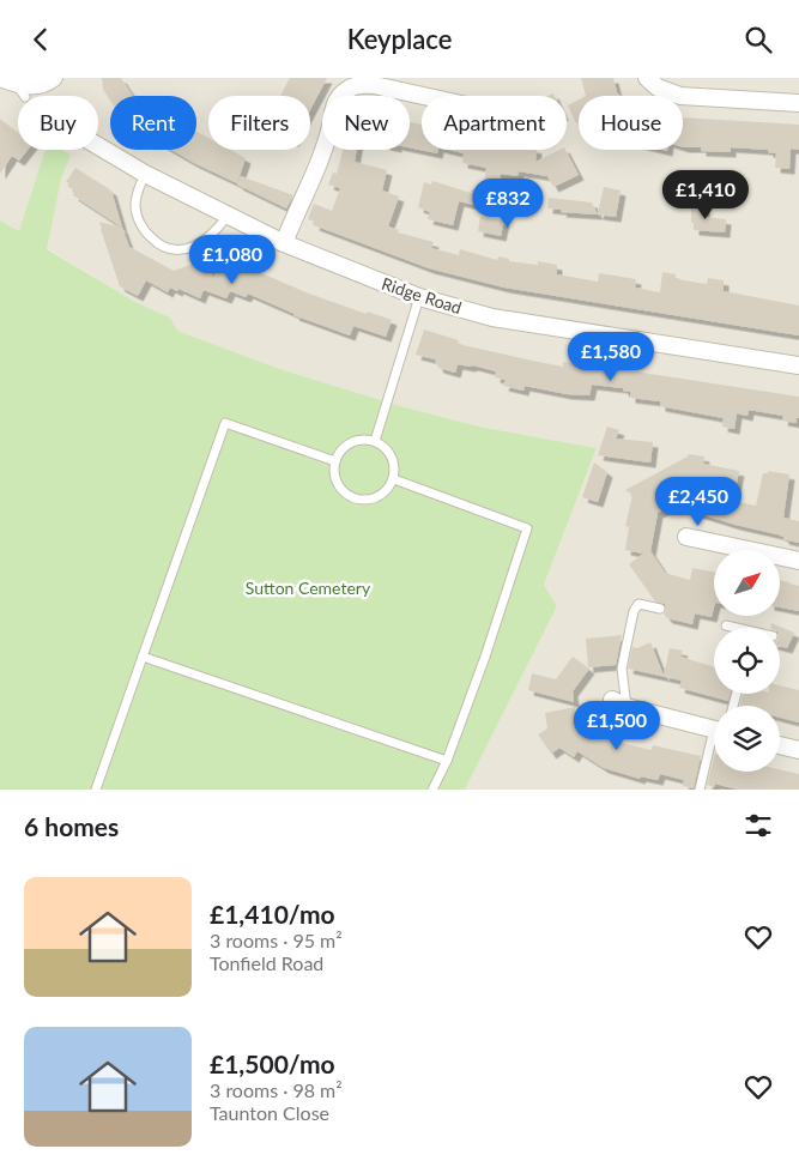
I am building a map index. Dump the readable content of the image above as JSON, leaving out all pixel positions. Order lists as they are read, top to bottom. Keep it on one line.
{"streets":{"street":["Ridge Road"]},"parks":["Sutton Cemetery"],"north":"top right","page":{"header":"Keyplace","chip":["Buy","Rent","Filters","New","Apartment","House"],"price":["£1,410","£832","£1,080","£1,580","£2,450","£1,500"],"heading":"6 homes","list":[{"name":"£1,410/mo","note":"3 rooms · 95 m² · Tonfield Road"},{"name":"£1,500/mo","note":"3 rooms · 98 m² · Taunton Close"}]}}
